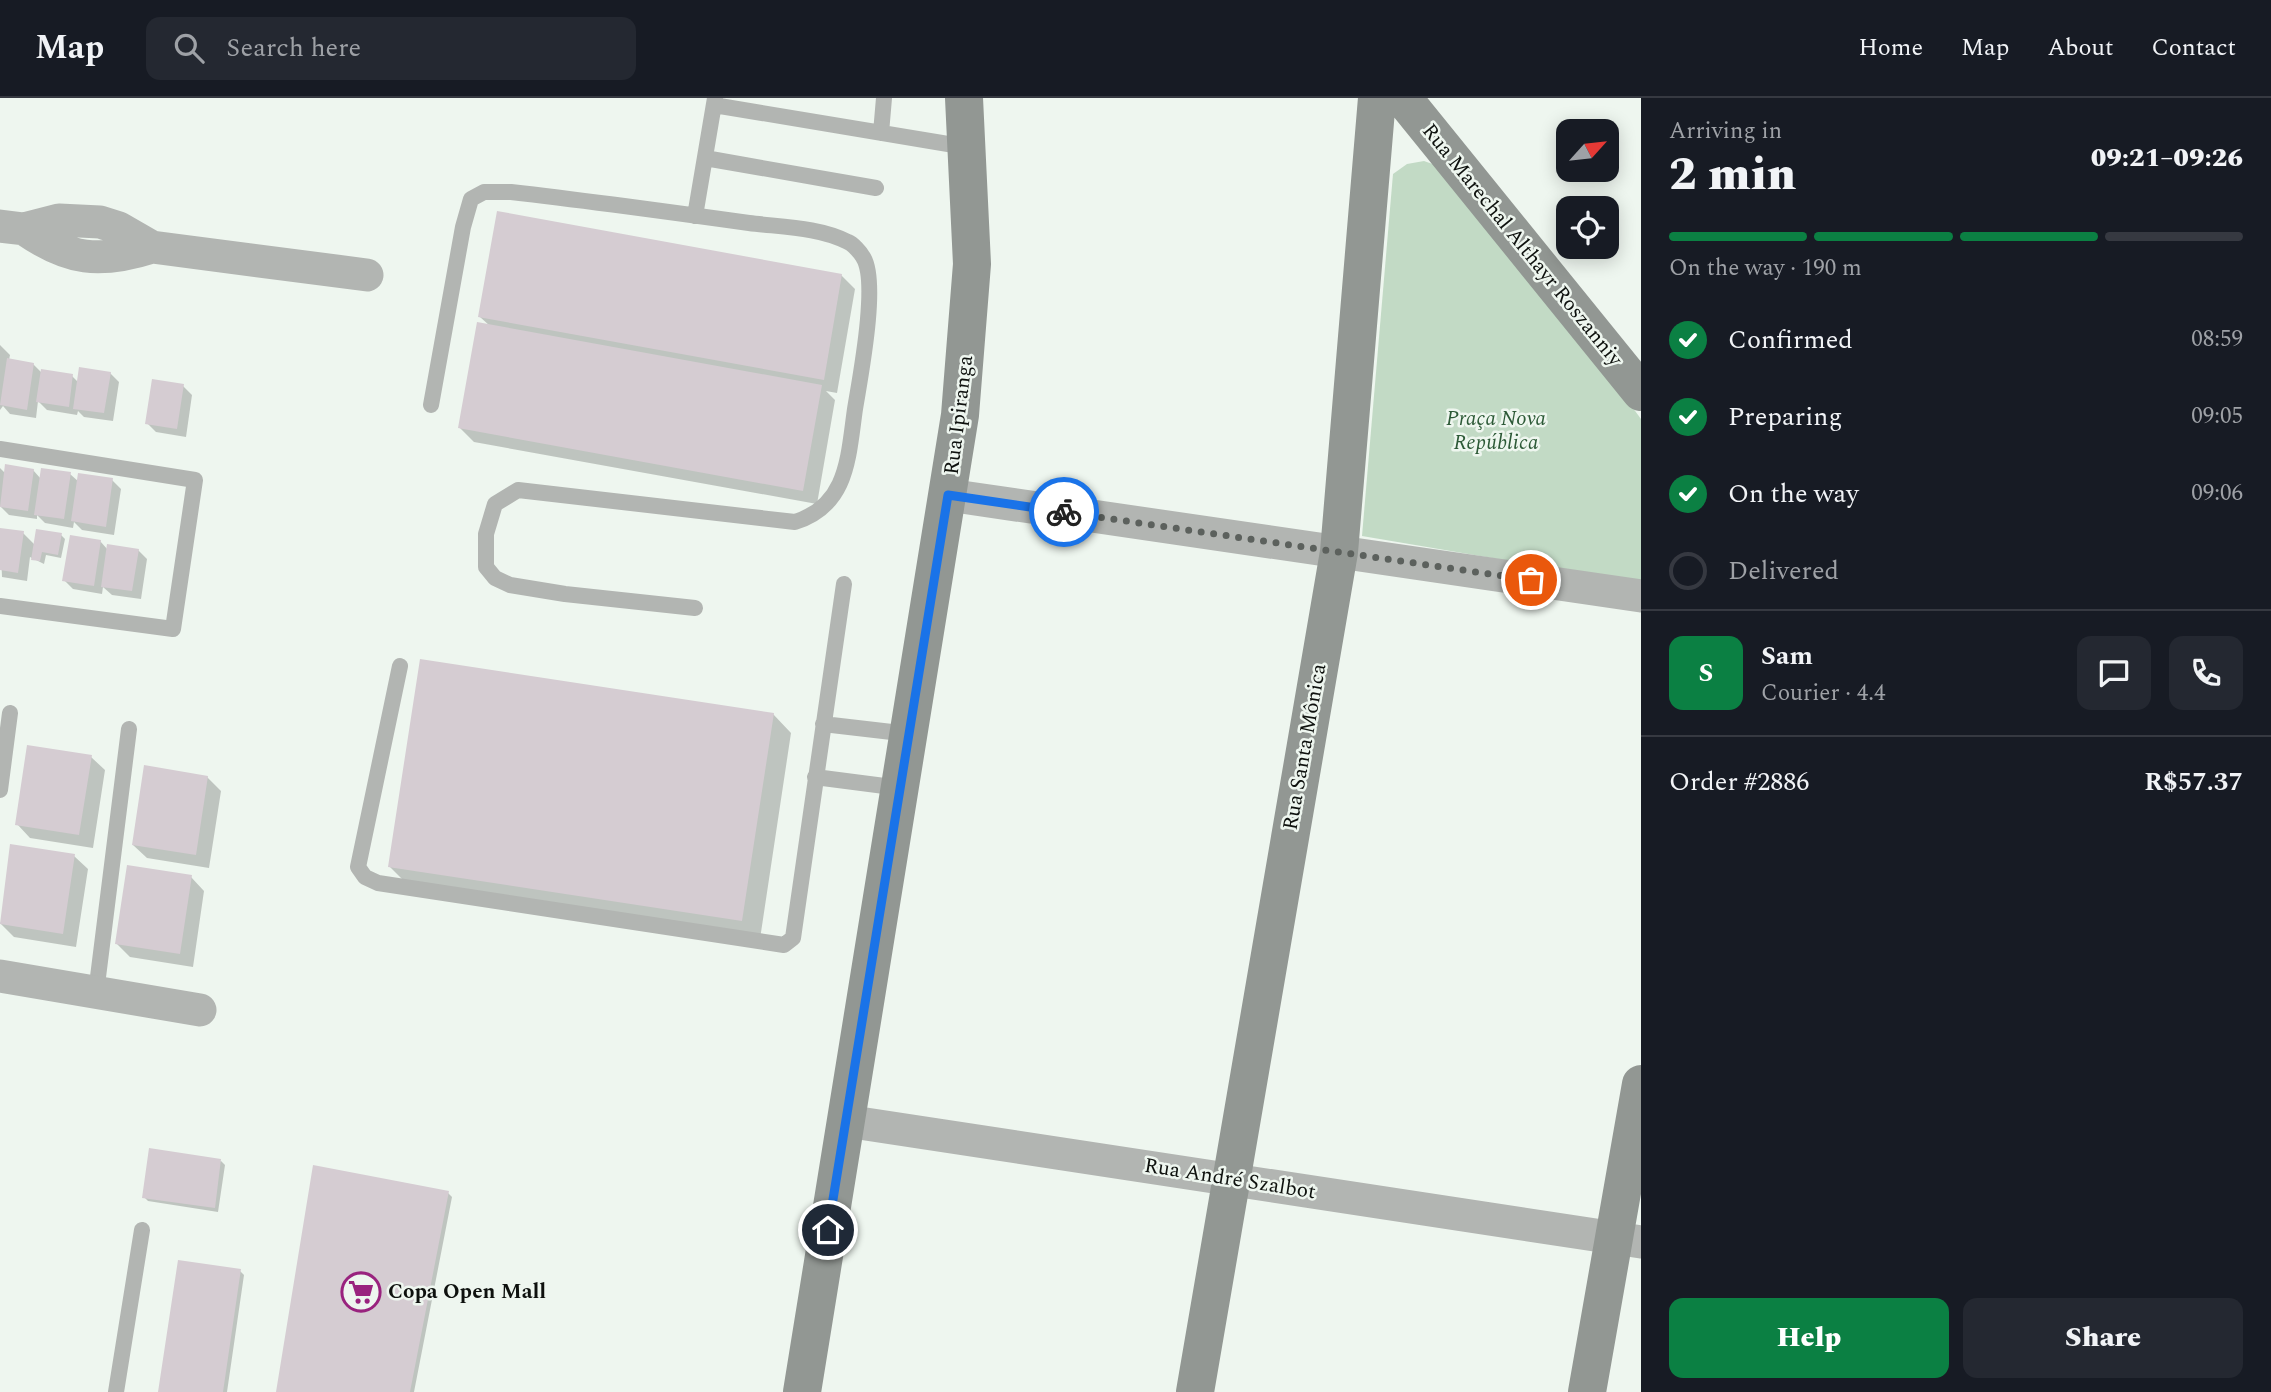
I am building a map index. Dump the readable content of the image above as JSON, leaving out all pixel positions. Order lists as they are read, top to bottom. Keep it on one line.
{"streets":{"main road":["Rua Marechal Althayr Roszanniy","Rua Ipiranga","Rua Santa Mônica"],"street":["Rua André Szalbot"]},"crossings":[["Rua Ipiranga","Rua André Szalbot"],["Rua Santa Mônica","Rua André Szalbot"]],"parks":["Praça Nova República"],"places":{"supermarket":["Copa Open Mall"]},"north":"top right","page":{"header":"Map","search":"Search here","nav":["Home","Map","About","Contact"],"heading":["2 min","Arriving in","09:21–09:26"],"panel":["Sam","Courier · 4.4","Order #2886","R$57.37"],"bar":"On the way · 190 m","list":[["Confirmed","08:59"],["Preparing","09:05"],["On the way","09:06"],"Delivered"],"round":"S","buttons":["Help","Share"]}}
